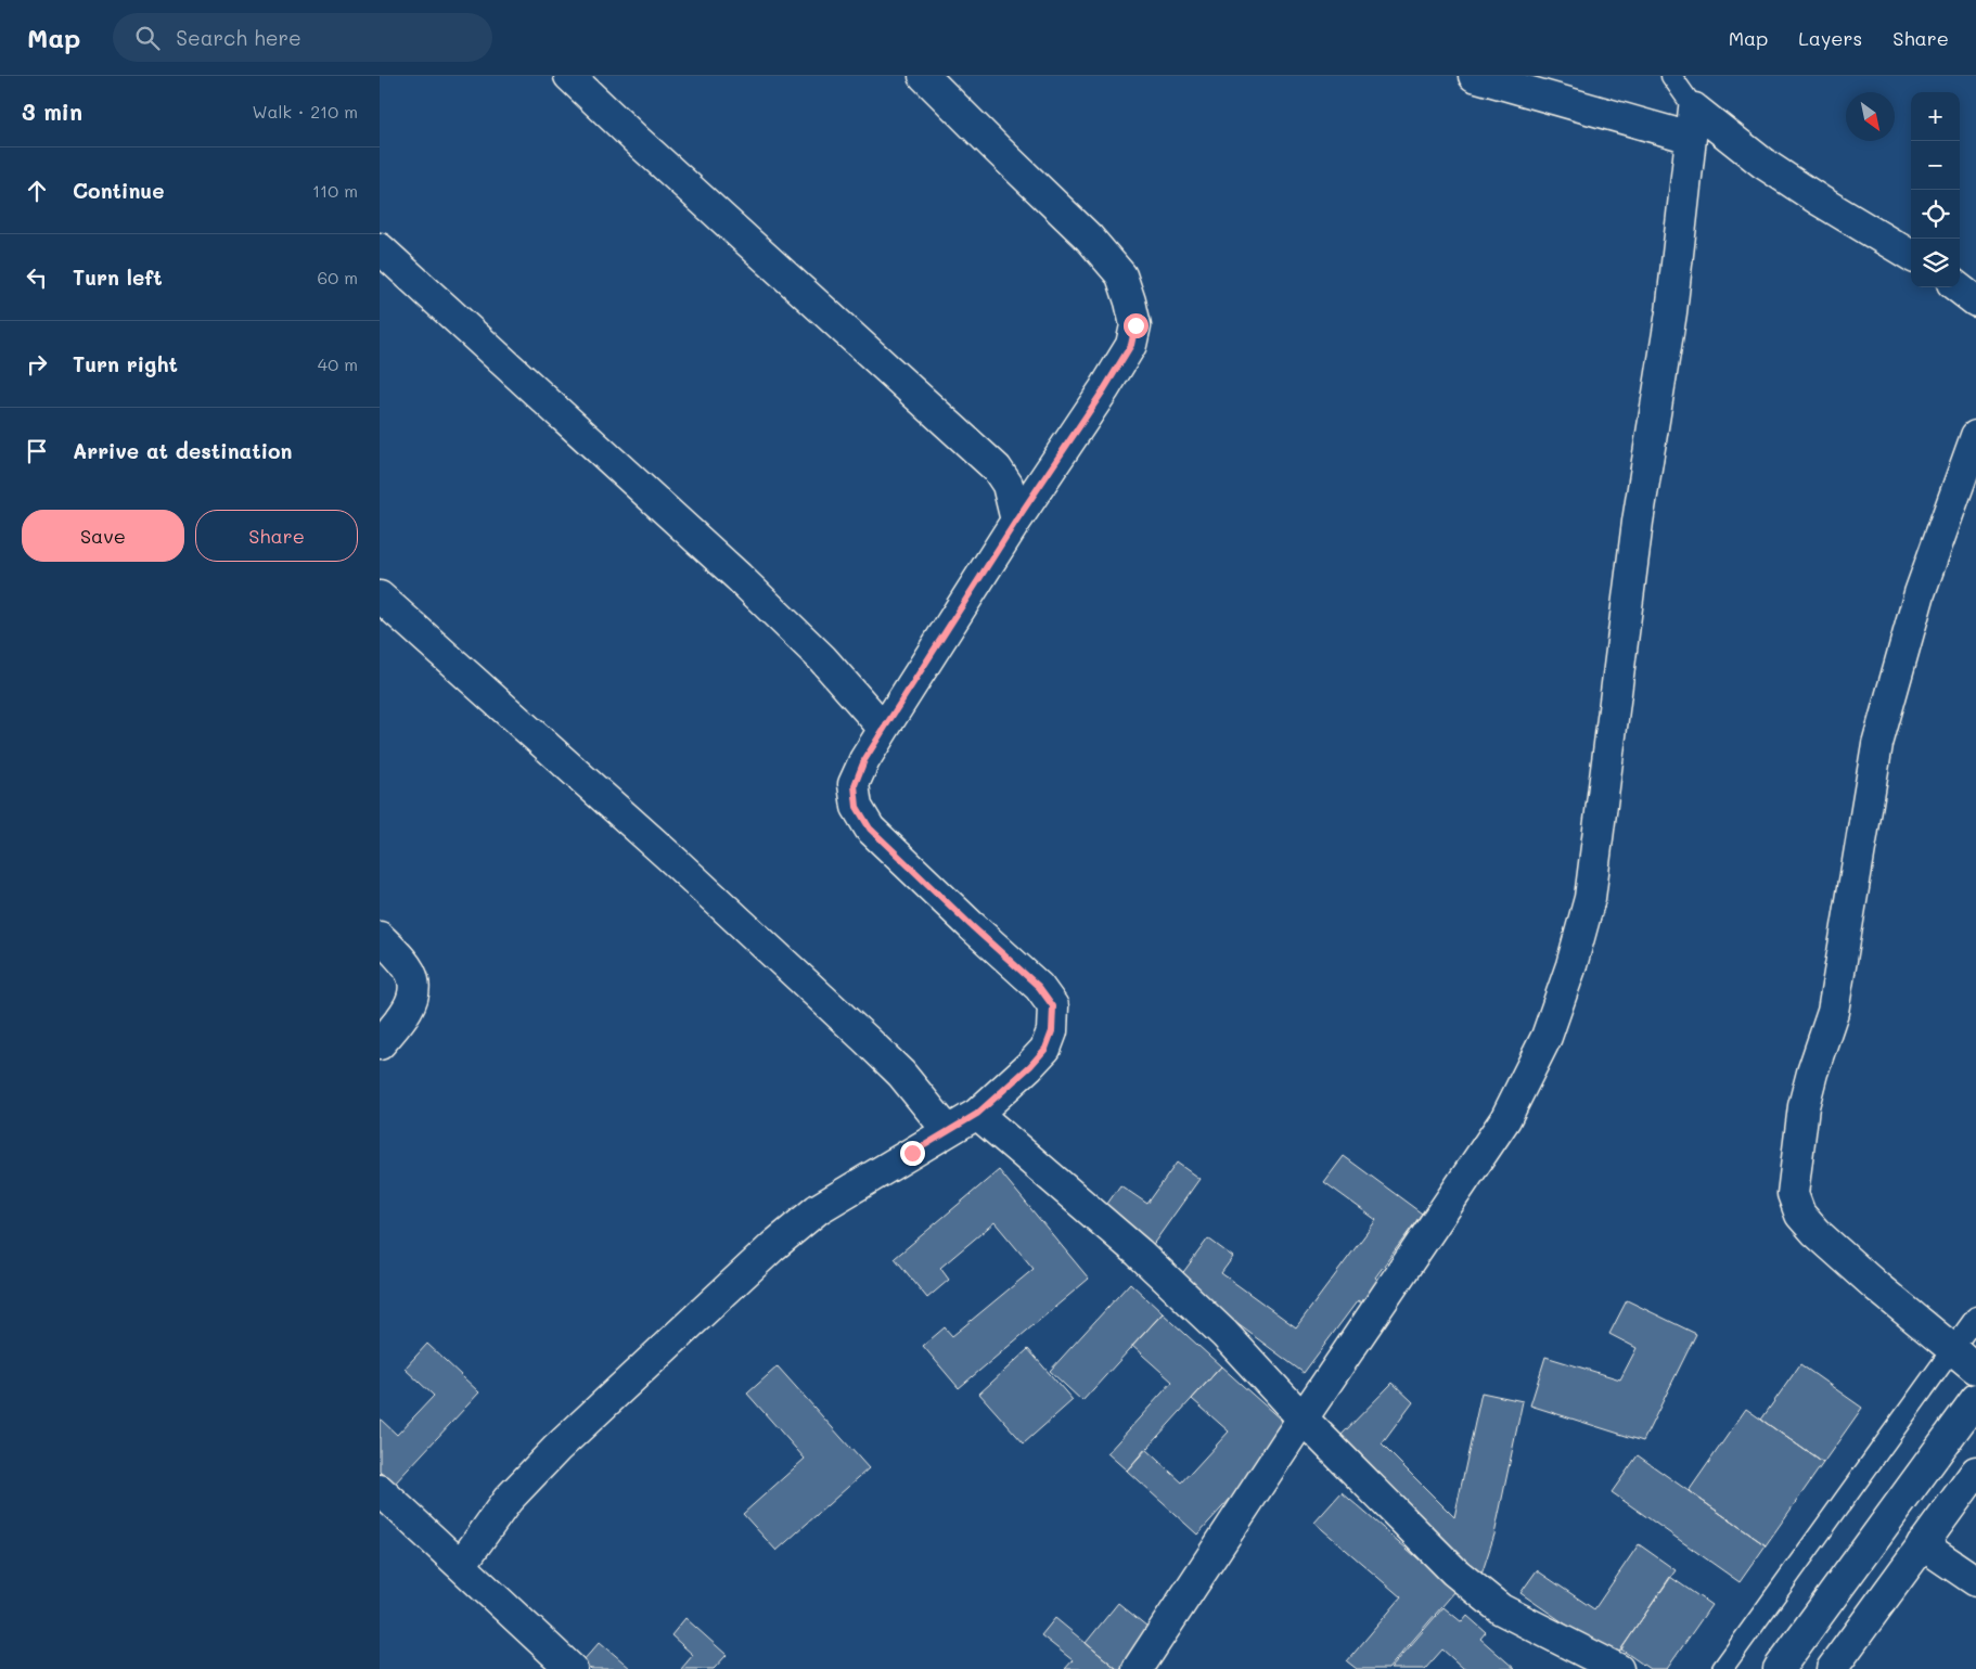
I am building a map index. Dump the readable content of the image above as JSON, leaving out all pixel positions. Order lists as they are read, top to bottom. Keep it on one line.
{"north":"bottom right","page":{"header":"Map","search":"Search here","nav":["Map","Layers","Share"],"heading":["3 min","Walk · 210 m"],"map_buttons":["+","−"],"list":[["Continue","110 m"],["Turn left","60 m"],["Turn right","40 m"],"Arrive at destination"],"buttons":["Save","Share"]}}
